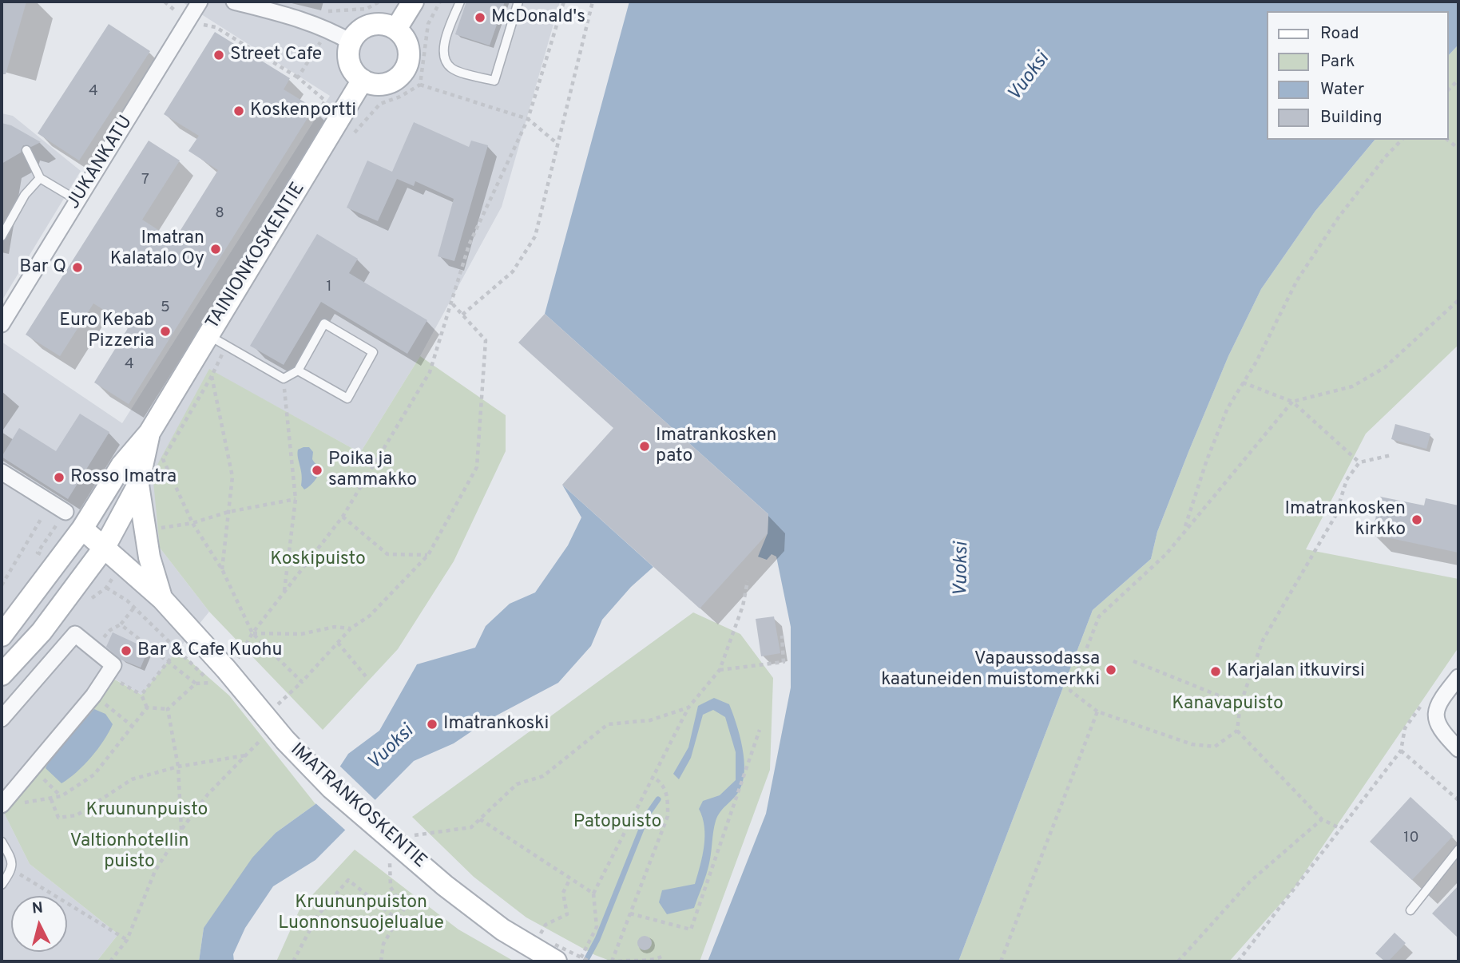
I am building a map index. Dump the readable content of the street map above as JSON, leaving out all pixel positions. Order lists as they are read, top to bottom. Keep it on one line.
{"streets":{"main road":["TAINIONKOSKENTIE","IMATRANKOSKENTIE"],"street":["JUKANKATU"]},"crossings":[["TAINIONKOSKENTIE","IMATRANKOSKENTIE"]],"water":["Vuoksi"],"parks":["Koskipuisto","Kanavapuisto","Kruununpuisto","Patopuisto","Valtionhotellin puisto","Kruununpuiston Luonnonsuojelualue"],"places":["McDonald's","Street Cafe","Koskenportti","Imatran Kalatalo Oy","Bar Q","Euro Kebab Pizzeria","Imatrankosken pato","Poika ja sammakko","Rosso Imatra","Imatrankosken kirkko","Bar & Cafe Kuohu","Vapaussodassa kaatuneiden muistomerkki","Karjalan itkuvirsi","Imatrankoski"],"house_numbers":["4","7","8","1","5","4","10"],"legend":["Road","Park","Water","Building"],"north":"top"}
